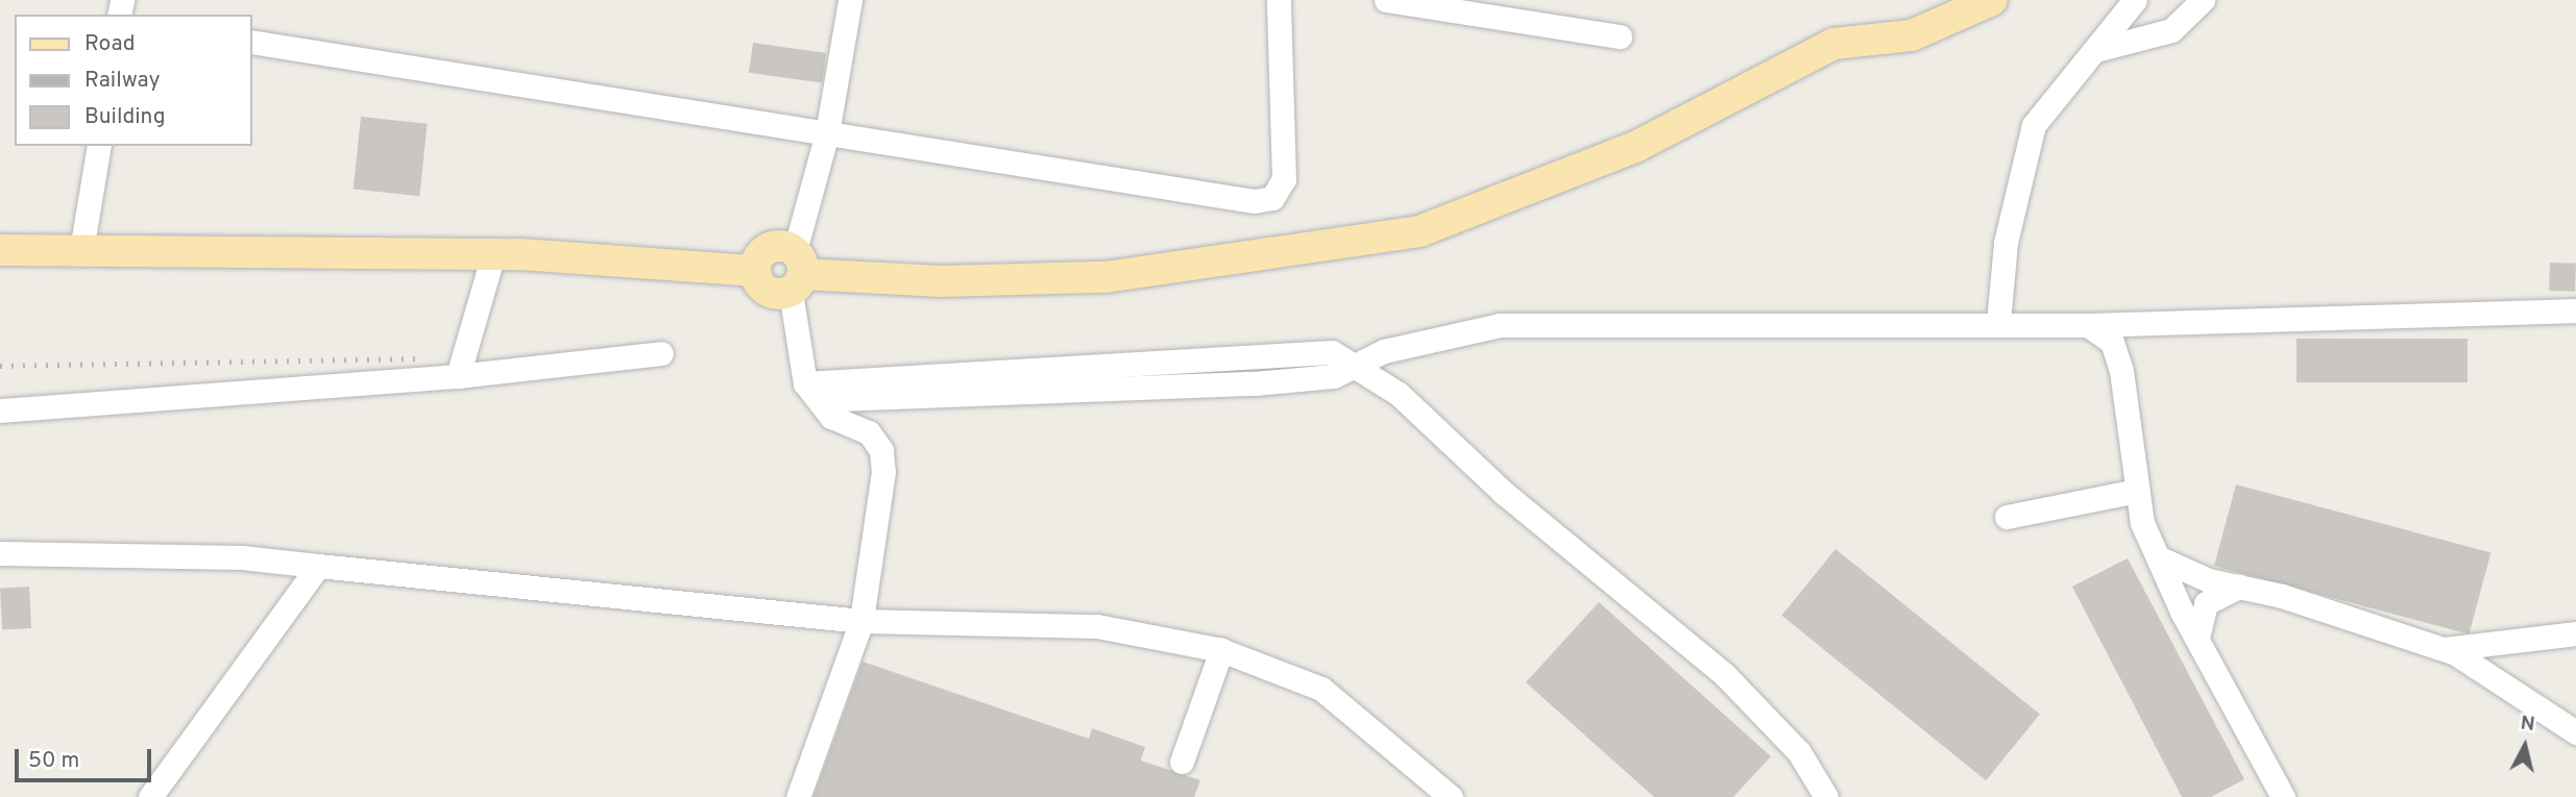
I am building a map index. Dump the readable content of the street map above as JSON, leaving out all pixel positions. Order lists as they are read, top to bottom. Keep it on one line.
{"legend":["Road","Railway","Building"],"scale_bar":"50 m","north":"top"}
